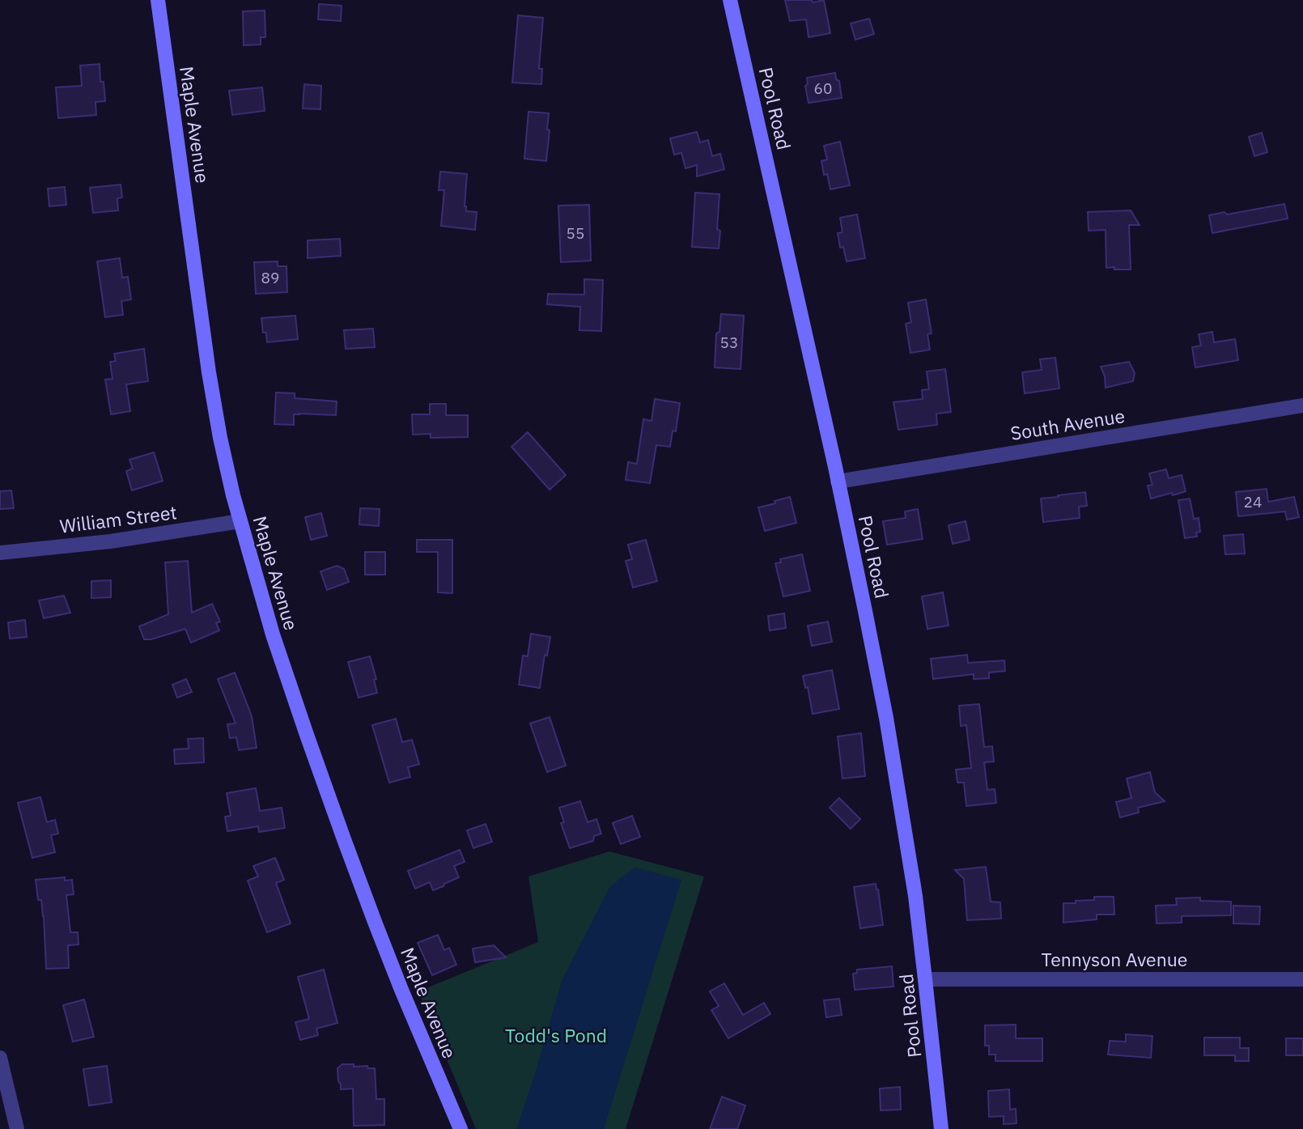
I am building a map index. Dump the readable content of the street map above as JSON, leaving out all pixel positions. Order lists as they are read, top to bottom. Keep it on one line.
{"streets":{"main road":["Pool Road","Maple Avenue"],"street":["South Avenue","William Street","Tennyson Avenue"]},"crossings":[["Pool Road","South Avenue"],["Pool Road","Tennyson Avenue"],["Maple Avenue","William Street"]],"parks":["Todd's Pond"],"house_numbers":["60","55","89","53","24"]}
